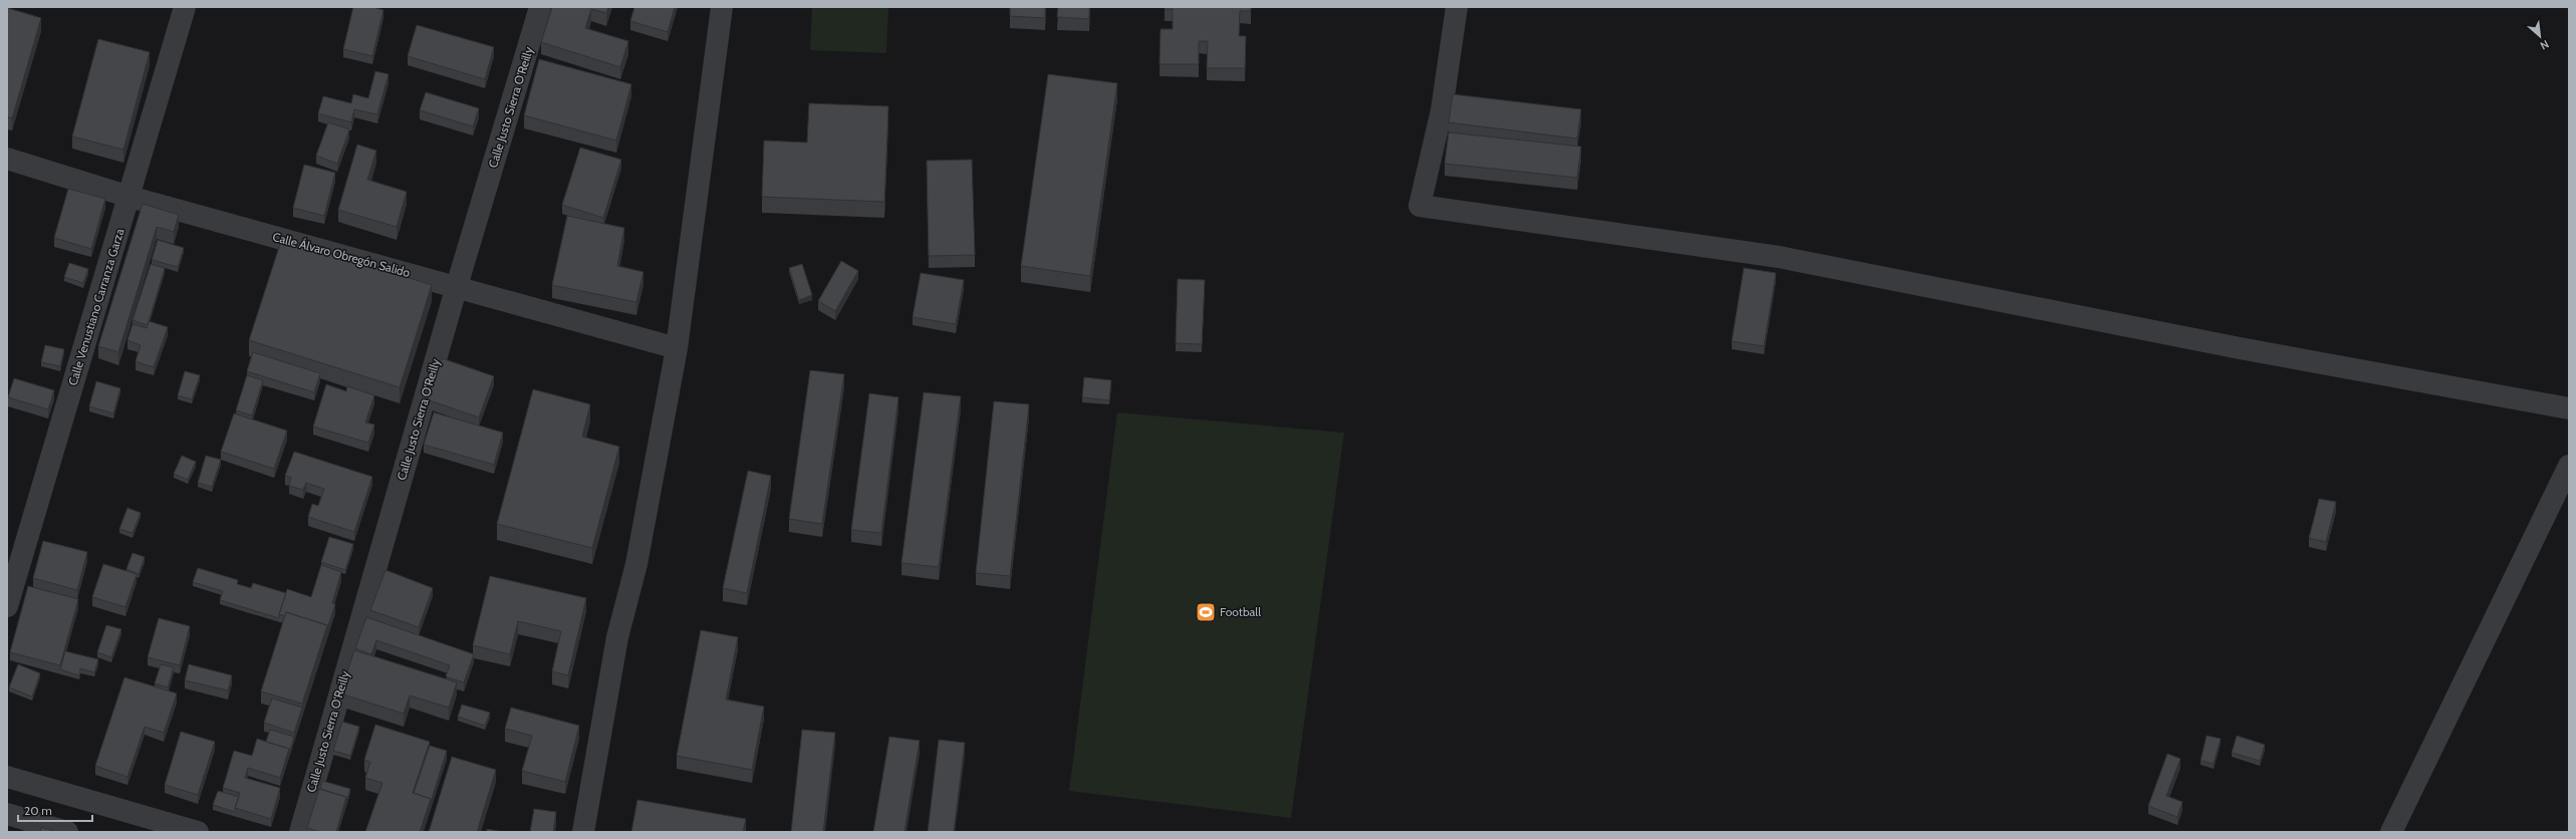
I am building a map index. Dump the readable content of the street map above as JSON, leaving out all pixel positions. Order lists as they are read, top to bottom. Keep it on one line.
{"streets":{"street":["Calle Justo Sierra O'Reilly","Calle Álvaro Obregón Salido","Calle Venustiano Carranza Garza"]},"crossings":[["Calle Justo Sierra O'Reilly","Calle Álvaro Obregón Salido"],["Calle Álvaro Obregón Salido","Calle Venustiano Carranza Garza"]],"places":{"sports":["Football"]},"scale_bar":"20 m","north":"bottom right"}
